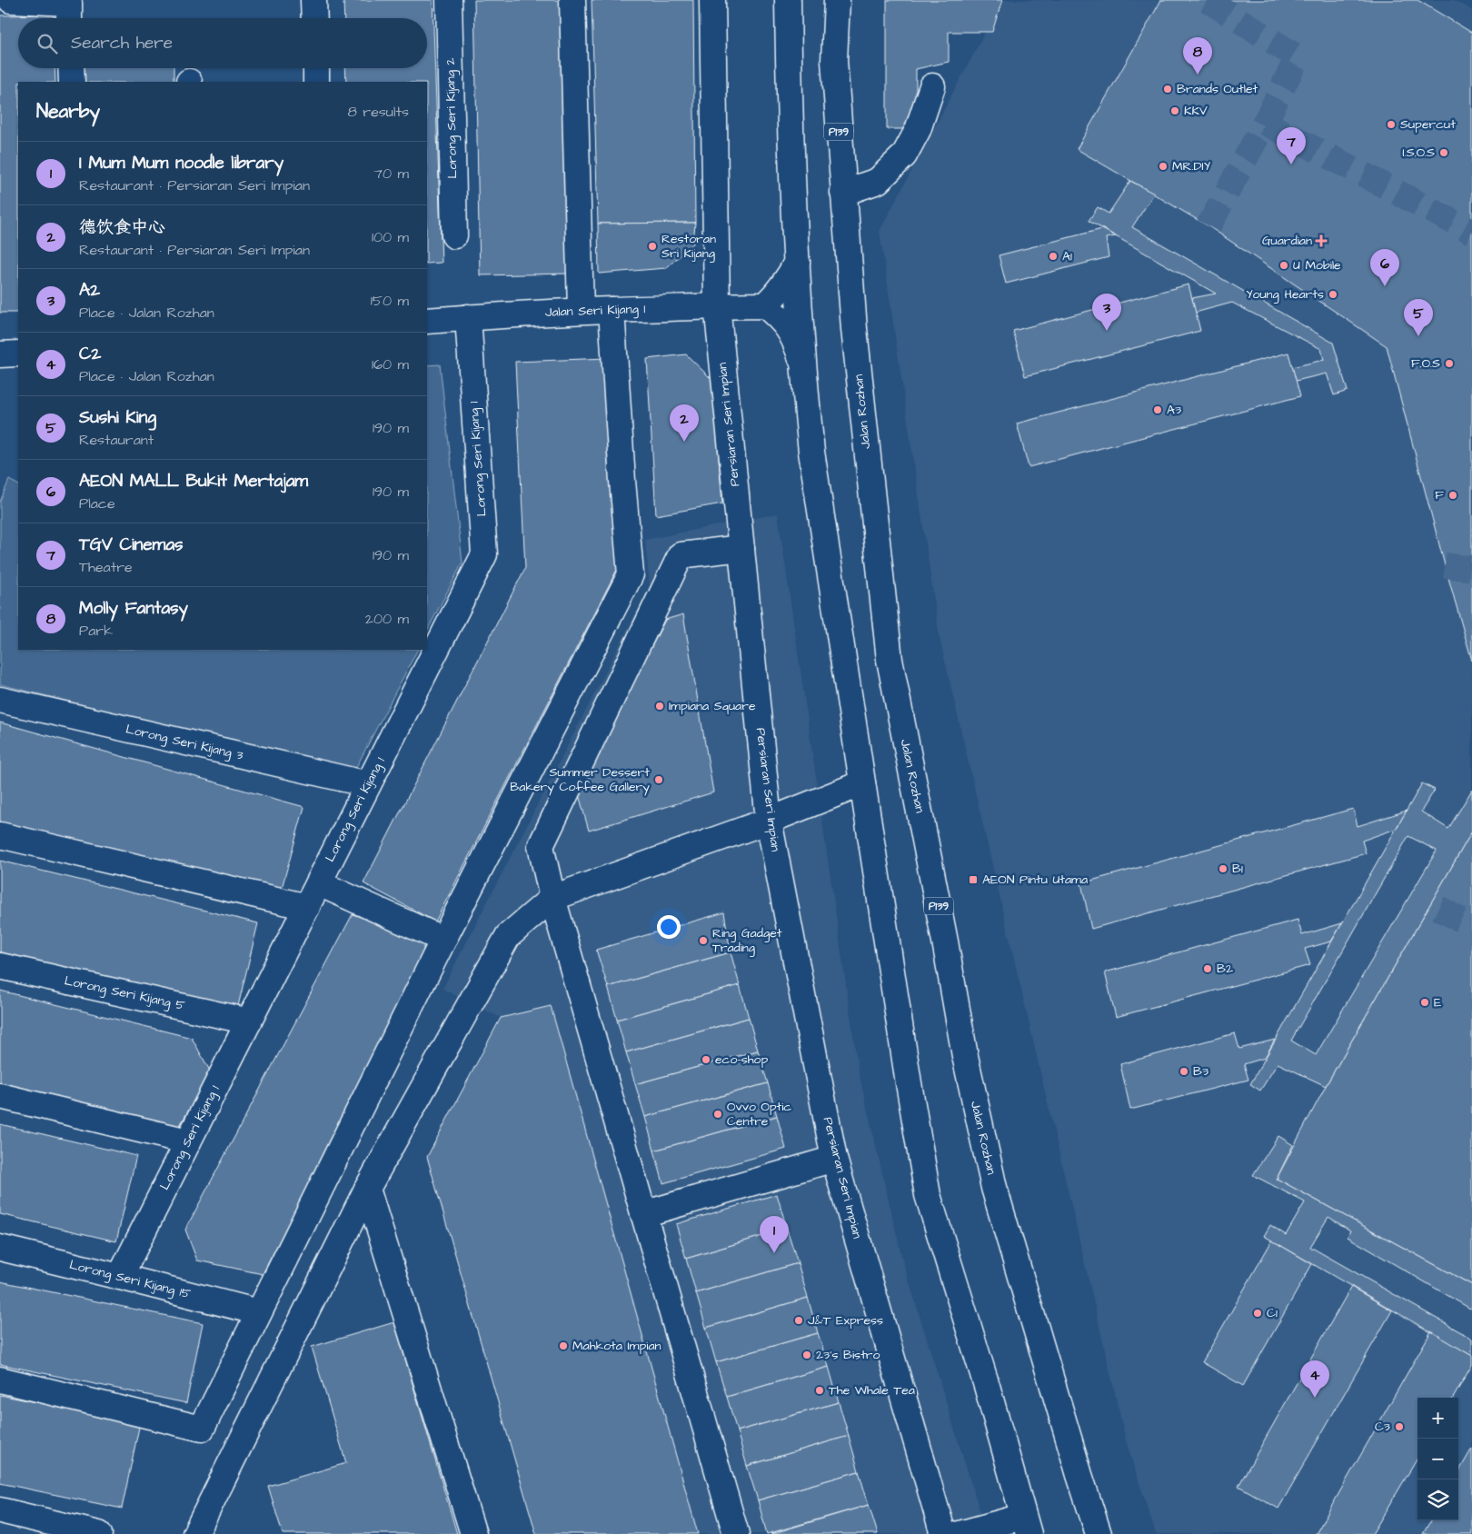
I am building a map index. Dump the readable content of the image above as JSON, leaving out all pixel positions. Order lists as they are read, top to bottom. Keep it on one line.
{"streets":{"street":["Lorong Seri Kijang 2","P139","Jalan Seri Kijang 1","Jalan Rozhan","Persiaran Seri Impian","Lorong Seri Kijang 1","Lorong Seri Kijang 3","Lorong Seri Kijang 5","Lorong Seri Kijang 15"]},"crossings":[["Jalan Seri Kijang 1","Persiaran Seri Impian"],["Jalan Seri Kijang 1","Lorong Seri Kijang 1"],["Lorong Seri Kijang 1","Lorong Seri Kijang 3"],["Lorong Seri Kijang 1","Lorong Seri Kijang 5"],["Lorong Seri Kijang 1","Lorong Seri Kijang 15"]],"places":{"other":["Brands Outlet","KKV","Supercut","I.S.O.S","MR.DIY","Restoran Sri Kijang","A1","U Mobile","Young Hearts","F.O.S","A3","F","Impiana Square","Summer Dessert Bakery Coffee Gallery","B1","Ring Gadget Trading","B2","E","eco-shop","B3","Ovvo Optic Centre","C1","J&T Express","Mahkota Impian","23's Bistro","The Whale Tea","C3"],"health":["Guardian"],"transit":["AEON Pintu Utama"]},"page":{"search":"Search here","pins":["8","7","6","3","5","2","1","4"],"heading":["Nearby","8 results"],"list":[{"mark":"1","name":"I Mum Mum noodle library","note":"Restaurant · Persiaran Seri Impian","value":"70 m"},{"mark":"2","name":"德饮食中心","note":"Restaurant · Persiaran Seri Impian","value":"100 m"},{"mark":"3","name":"A2","note":"Place · Jalan Rozhan","value":"150 m"},{"mark":"4","name":"C2","note":"Place · Jalan Rozhan","value":"160 m"},{"mark":"5","name":"Sushi King","note":"Restaurant","value":"190 m"},{"mark":"6","name":"AEON MALL Bukit Mertajam","note":"Place","value":"190 m"},{"mark":"7","name":"TGV Cinemas","note":"Theatre","value":"190 m"},{"mark":"8","name":"Molly Fantasy","note":"Park","value":"200 m"}],"map_buttons":["+","−"]}}
